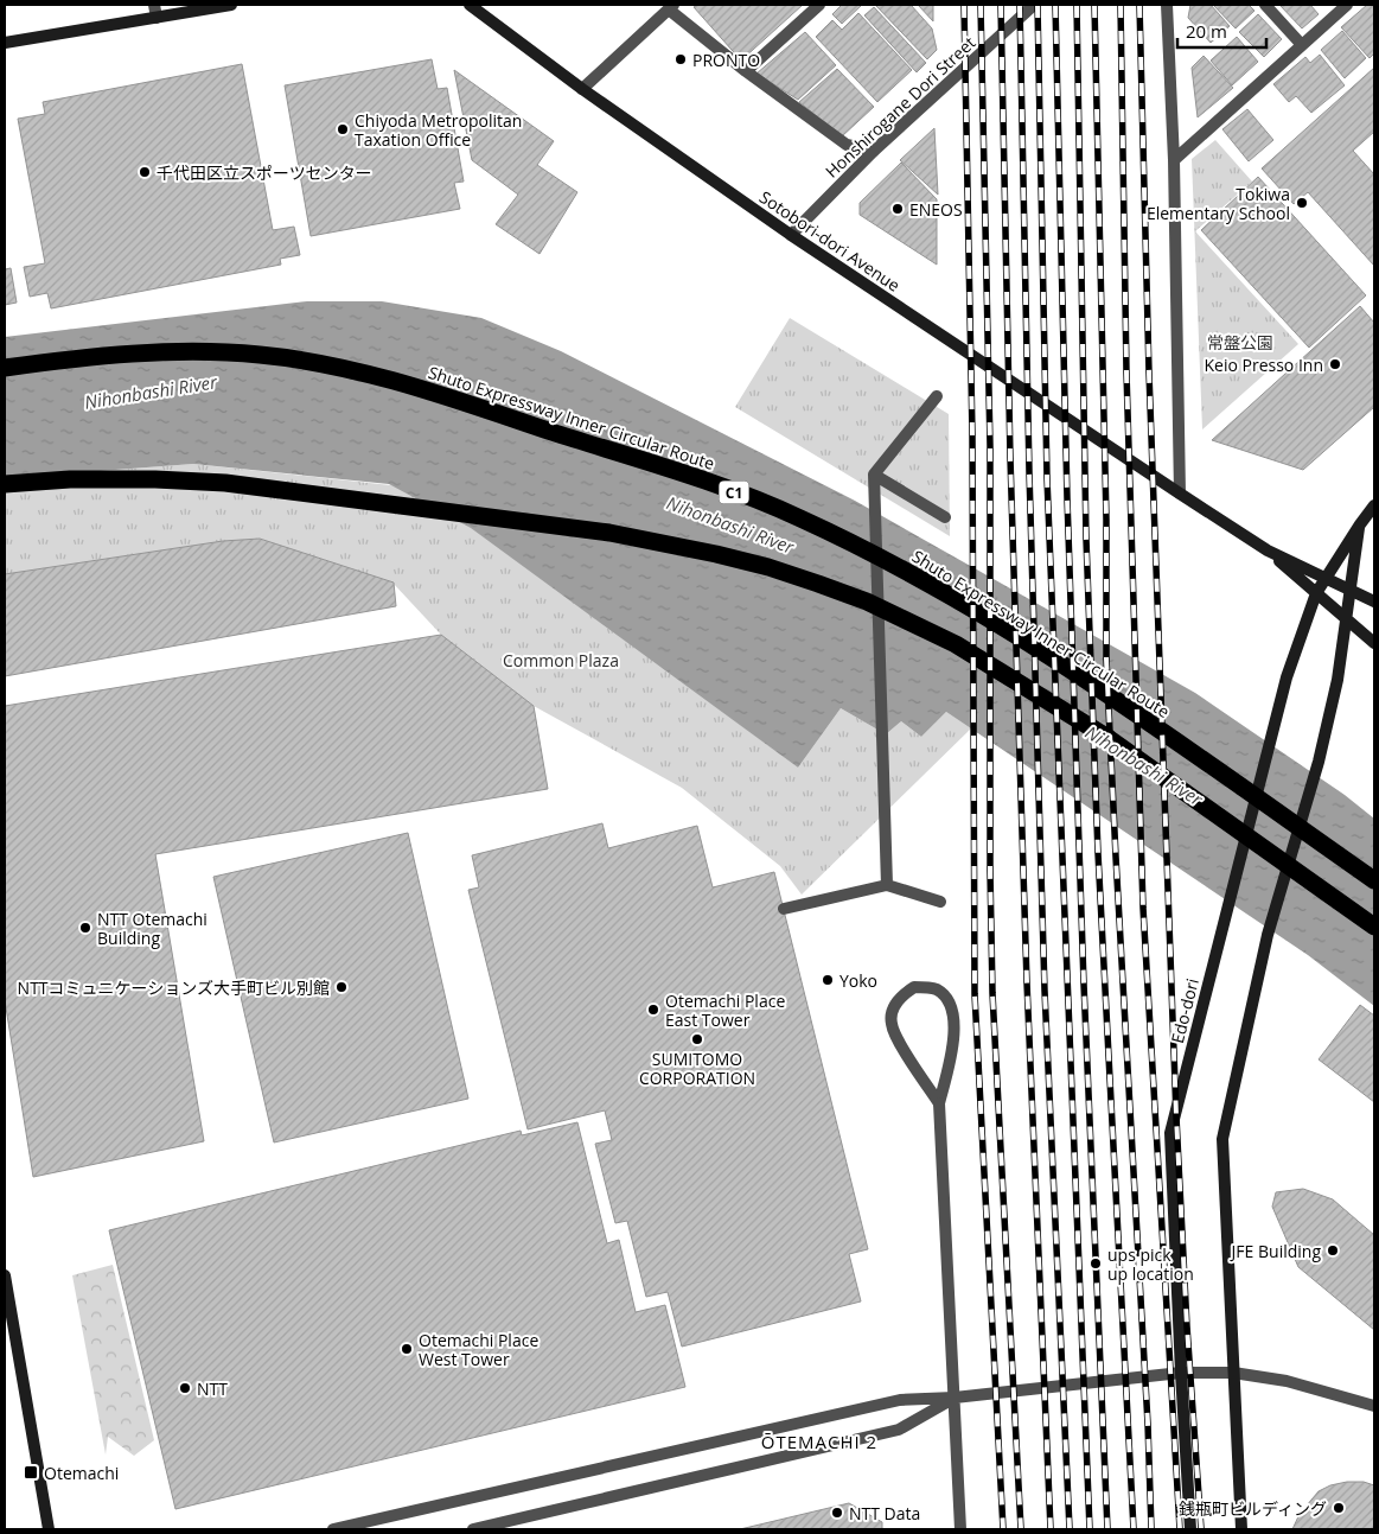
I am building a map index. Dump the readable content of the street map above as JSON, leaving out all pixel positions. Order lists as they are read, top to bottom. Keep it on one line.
{"streets":{"highway":["Shuto Expressway Inner Circular Route","C1"],"main road":["Sotobori-dori Avenue","Edo-dori"],"street":["Honshirogane Dori Street"]},"crossings":[["Honshirogane Dori Street","Sotobori-dori Avenue"]],"districts":["ŌTEMACHI 2"],"water":["Nihonbashi River"],"parks":["常盤公園","Common Plaza"],"places":{"other":["PRONTO","Chiyoda Metropolitan Taxation Office","千代田区立スポーツセンター","Tokiwa Elementary School","ENEOS","Keio Presso Inn","NTT Otemachi Building","Yoko","NTTコミュニケーションズ大手町ビル別館","Otemachi Place East Tower","SUMITOMO CORPORATION","JFE Building","ups pick up location","Otemachi Place West Tower","NTT","銭瓶町ビルディング","NTT Data"],"transit":["Otemachi"]},"scale_bar":"20 m"}
